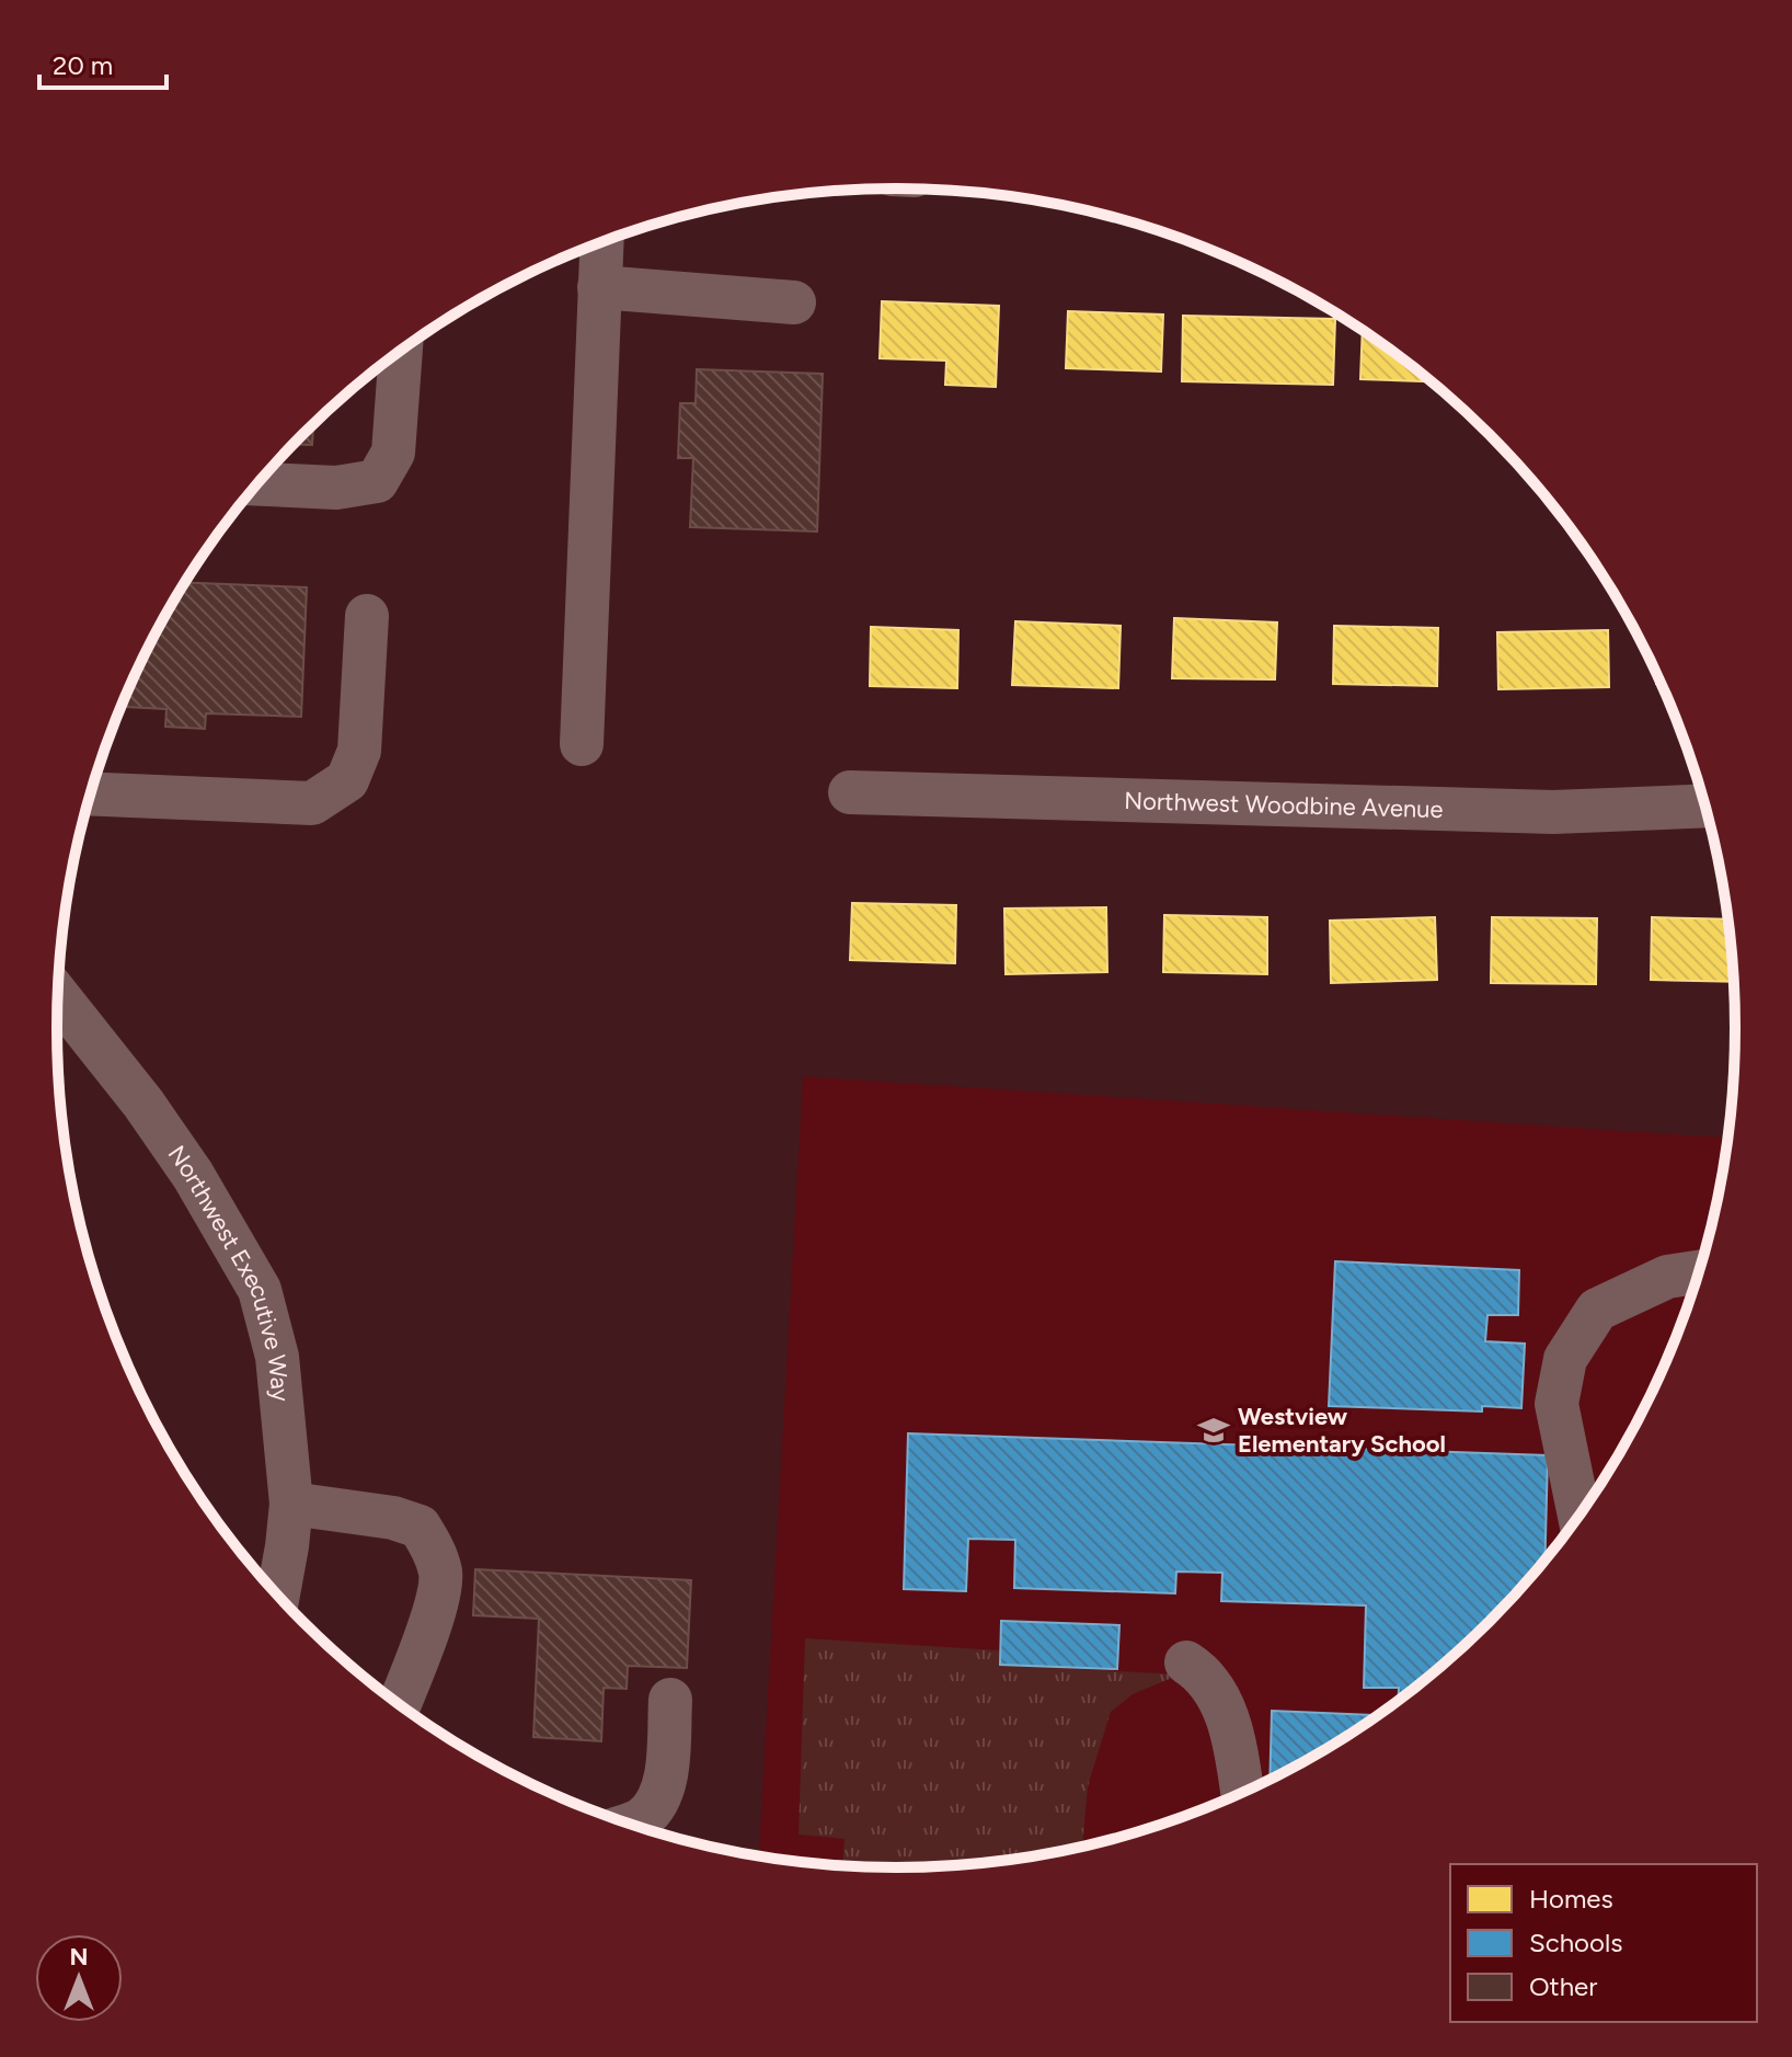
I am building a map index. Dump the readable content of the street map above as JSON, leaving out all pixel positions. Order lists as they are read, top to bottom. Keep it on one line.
{"streets":{"street":["Northwest Woodbine Avenue","Northwest Executive Way"]},"places":{"school or university":["Westview Elementary School"]},"legend":["Homes","Schools","Other"],"scale_bar":"20 m","north":"top"}
